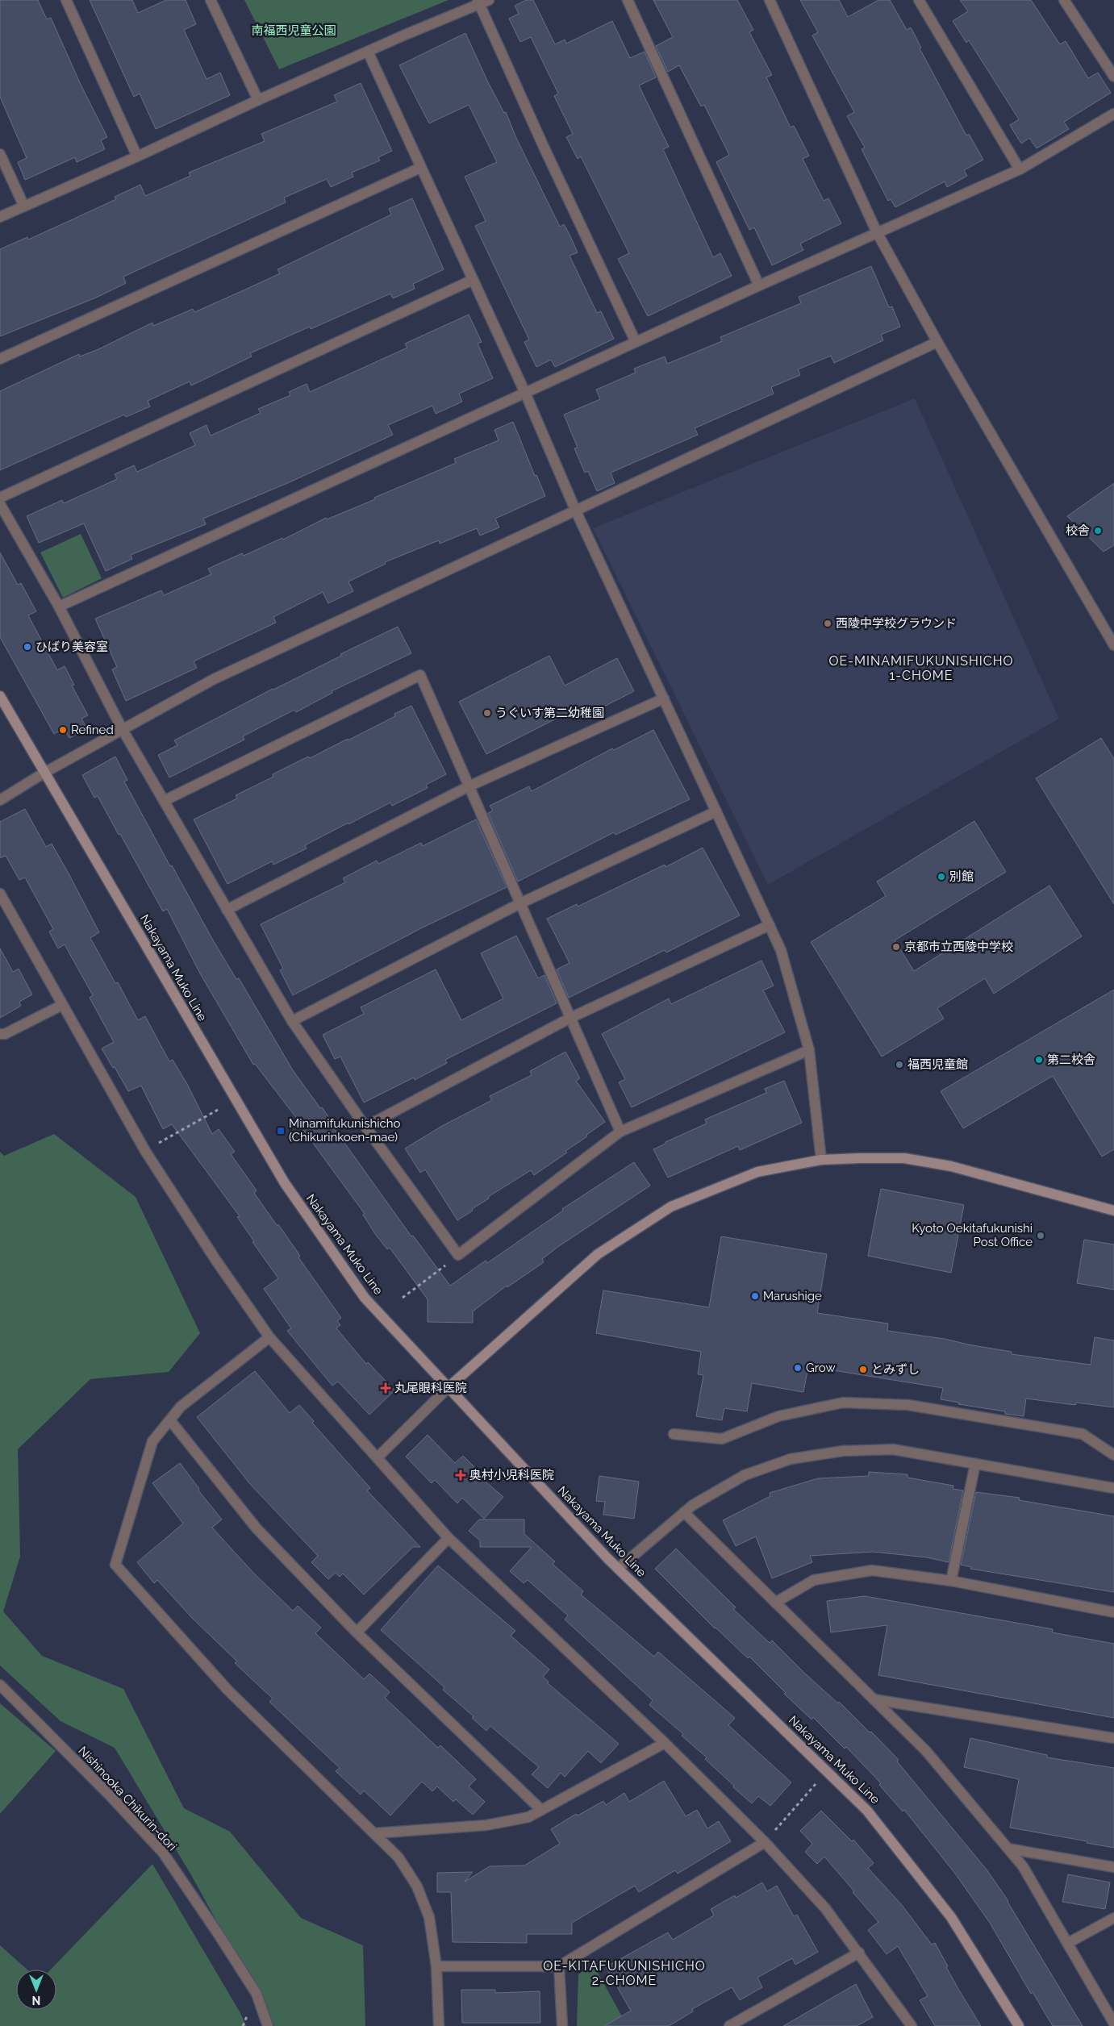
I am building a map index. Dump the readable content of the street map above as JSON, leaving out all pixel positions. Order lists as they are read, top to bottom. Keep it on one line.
{"streets":{"main road":["Nakayama Muko Line"],"street":["Nishinooka Chikurin-dori"]},"districts":["OE-MINAMIFUKUNISHICHO 1-CHOME","OE-KITAFUKUNISHICHO 2-CHOME"],"parks":["南福西児童公園"],"places":{"other":["校舎","西陵中学校グラウンド","ひばり美容室","うぐいす第二幼稚園","Refined","別館","京都市立西陵中学校","第二校舎","福西児童館","Kyoto Oekitafukunishi Post Office","Marushige","Grow","とみずし"],"transit":["Minamifukunishicho (Chikurinkoen-mae)"],"health":["丸尾眼科医院","奥村小児科医院"]},"north":"bottom"}
